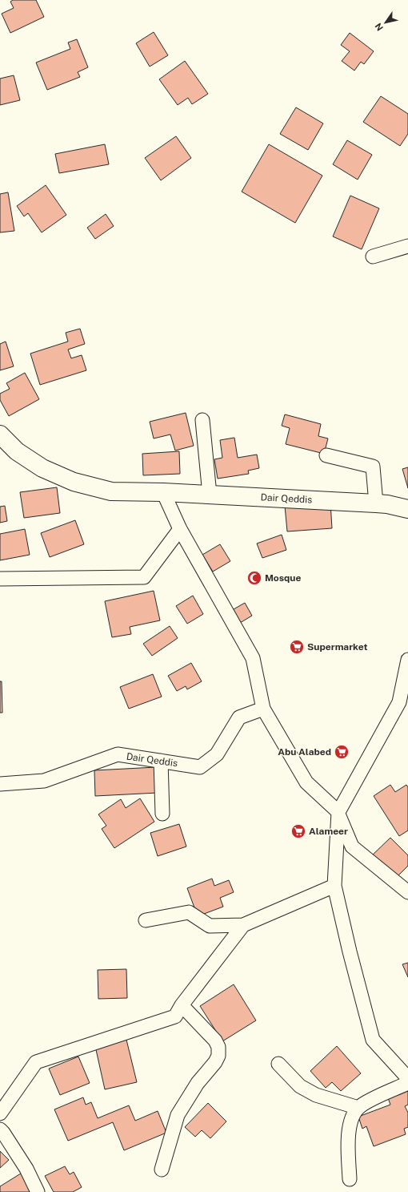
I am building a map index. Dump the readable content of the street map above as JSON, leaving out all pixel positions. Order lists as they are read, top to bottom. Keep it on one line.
{"streets":{"main road":["Dair Qeddis"]},"places":{"mosque":["Mosque"],"supermarket":["Supermarket","Abu Alabed","Alameer"]},"north":"bottom left"}
